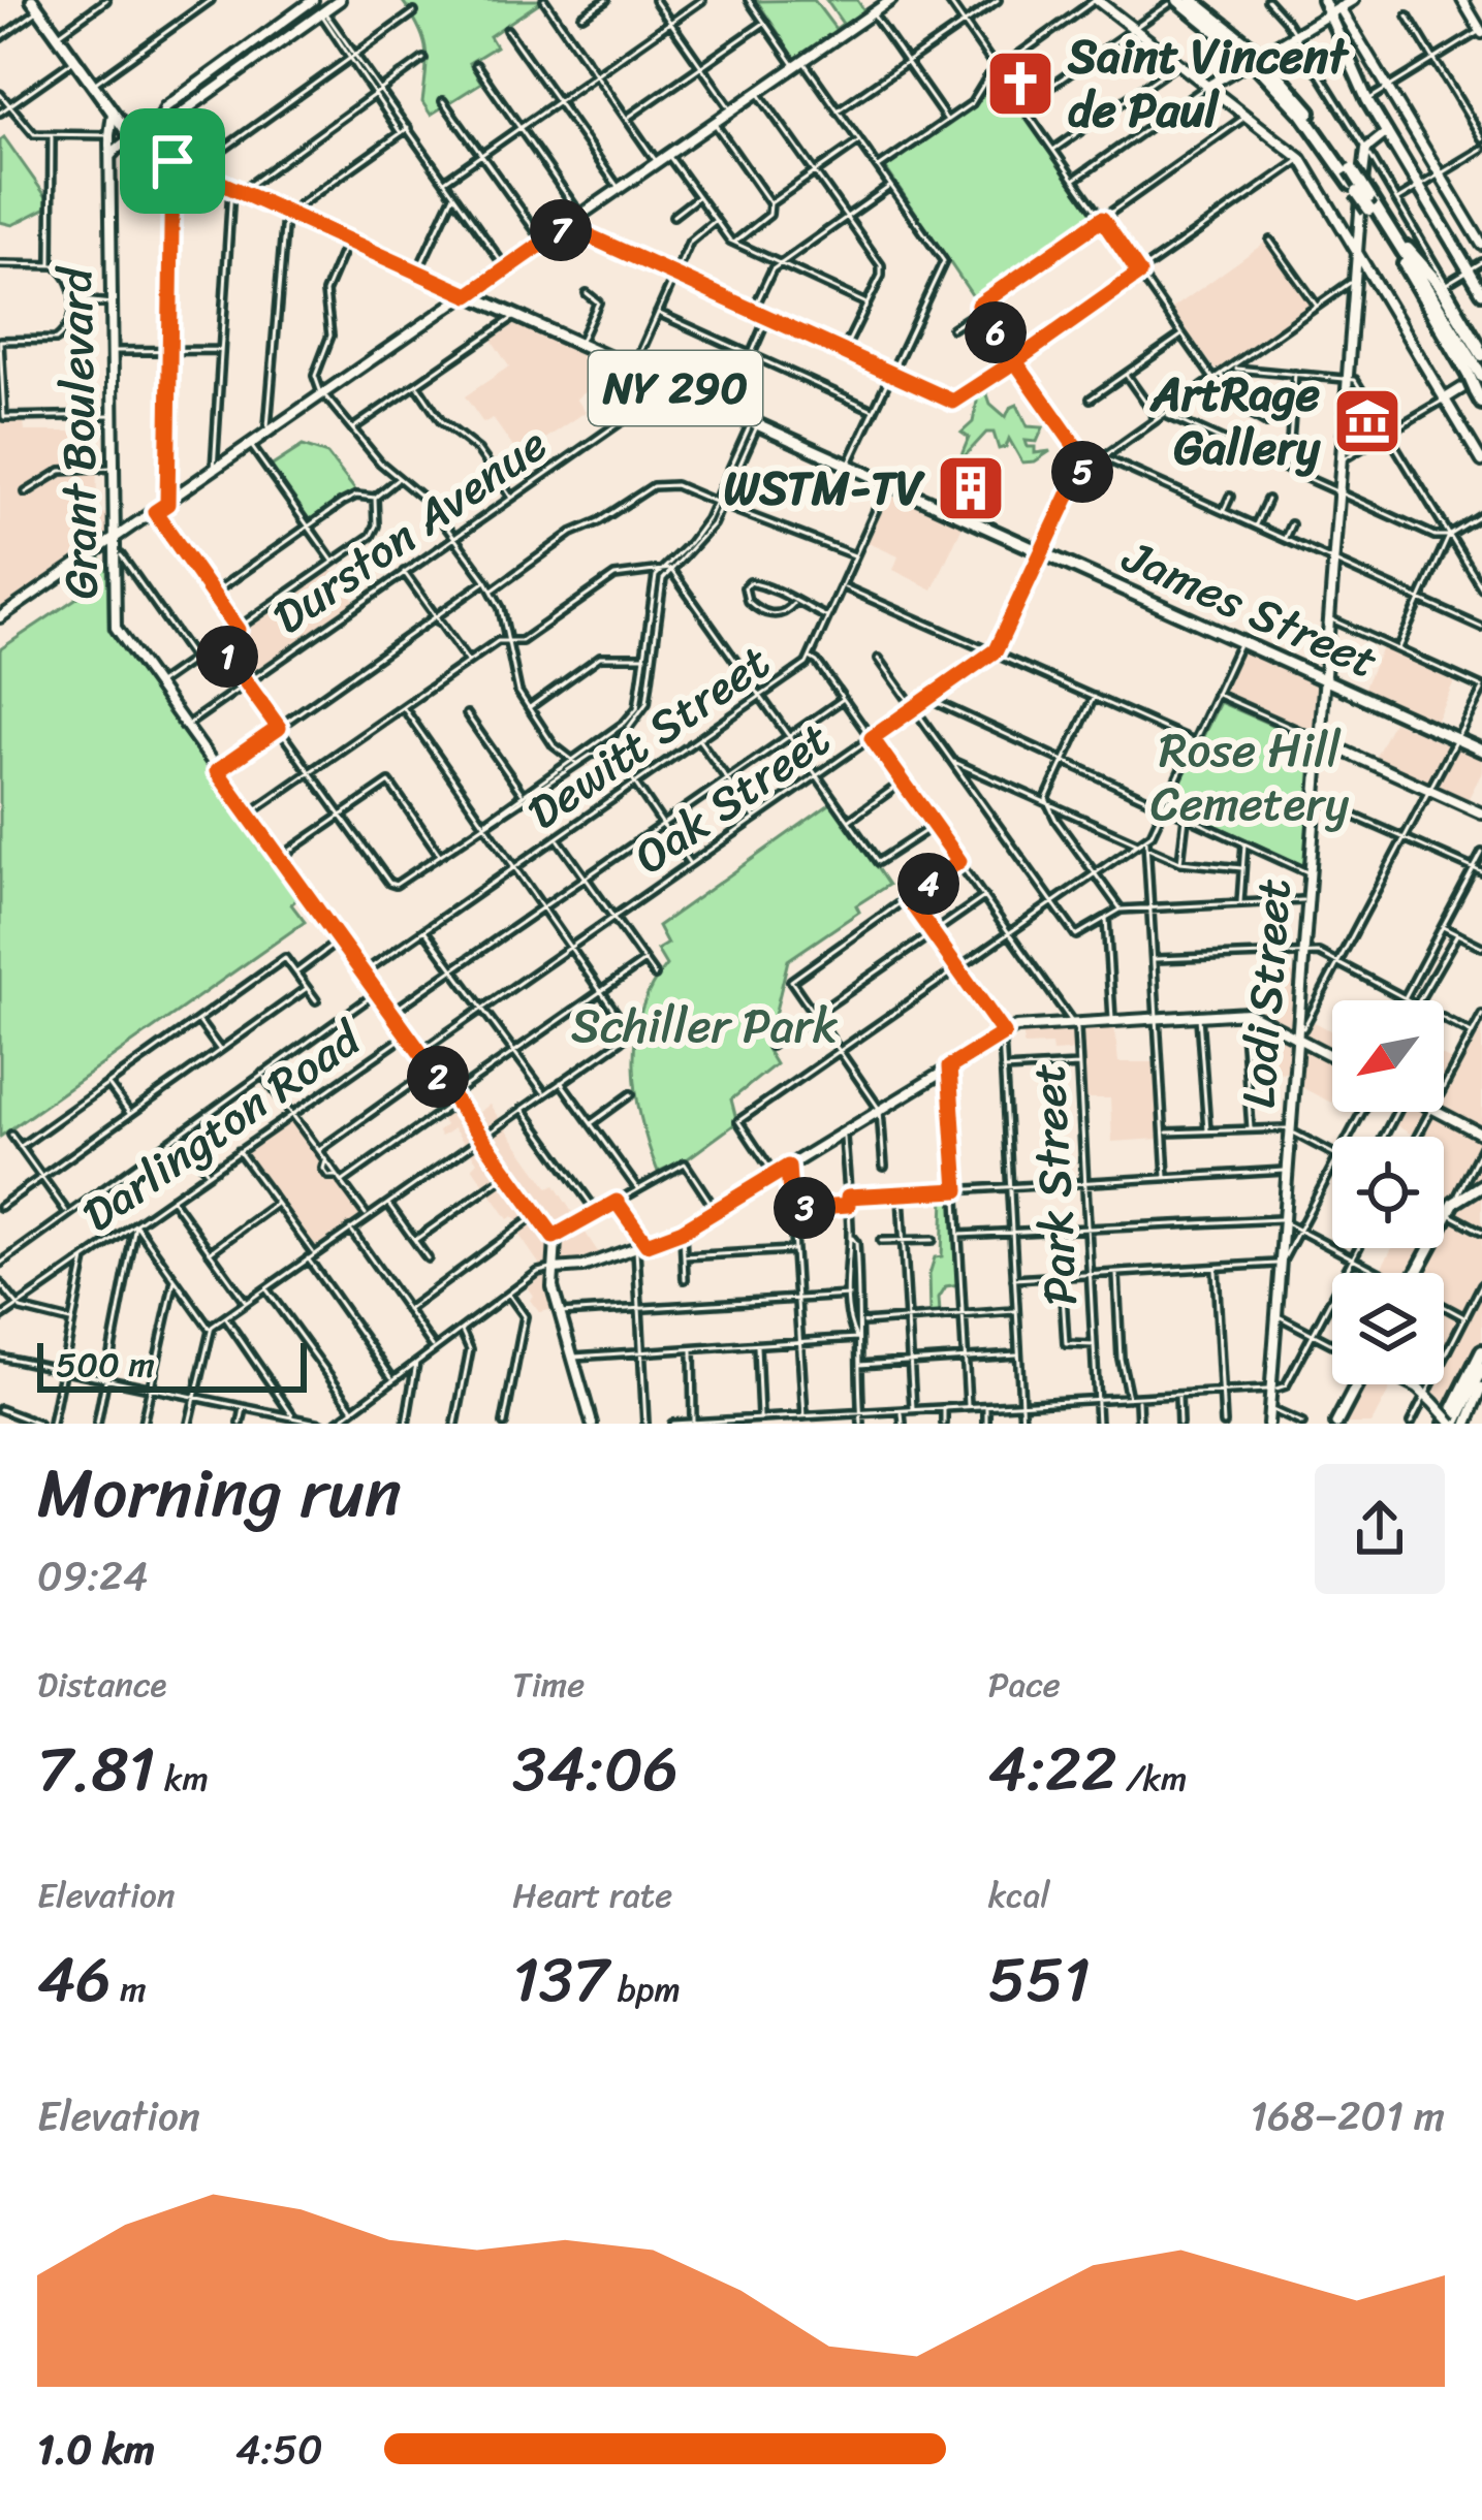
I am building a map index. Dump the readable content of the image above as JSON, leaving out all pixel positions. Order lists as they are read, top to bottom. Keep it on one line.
{"streets":{"main road":["NY 290","James Street"],"street":["Grant Boulevard","Durston Avenue","Dewitt Street","Oak Street","Lodi Street","Darlington Road","Park Street"]},"crossings":[["Grant Boulevard","Durston Avenue"],["Grant Boulevard","Dewitt Street"],["Grant Boulevard","Oak Street"],["Grant Boulevard","Darlington Road"],["Durston Avenue","James Street"],["James Street","Dewitt Street"],["James Street","Oak Street"],["James Street","Lodi Street"],["Dewitt Street","Park Street"],["Oak Street","Lodi Street"],["Oak Street","Park Street"]],"parks":["Rose Hill Cemetery","Schiller Park"],"places":{"church":["Saint Vincent de Paul"],"museum":["ArtRage Gallery"],"building":["WSTM-TV"]},"scale_bar":"500 m","north":"bottom left","page":{"pins":["7","6","5","1","4","2","3"],"scale":"500 m","heading":["Morning run","09:24"],"stats":[["Distance","7.81 km"],["Time","34:06"],["Pace","4:22 /km"],["Elevation","46 m"],["Heart rate","137 bpm"],["kcal","551"]],"chart":["Elevation","168–201 m"],"list":[{"name":"1.0 km","note":"4:50"}]}}
